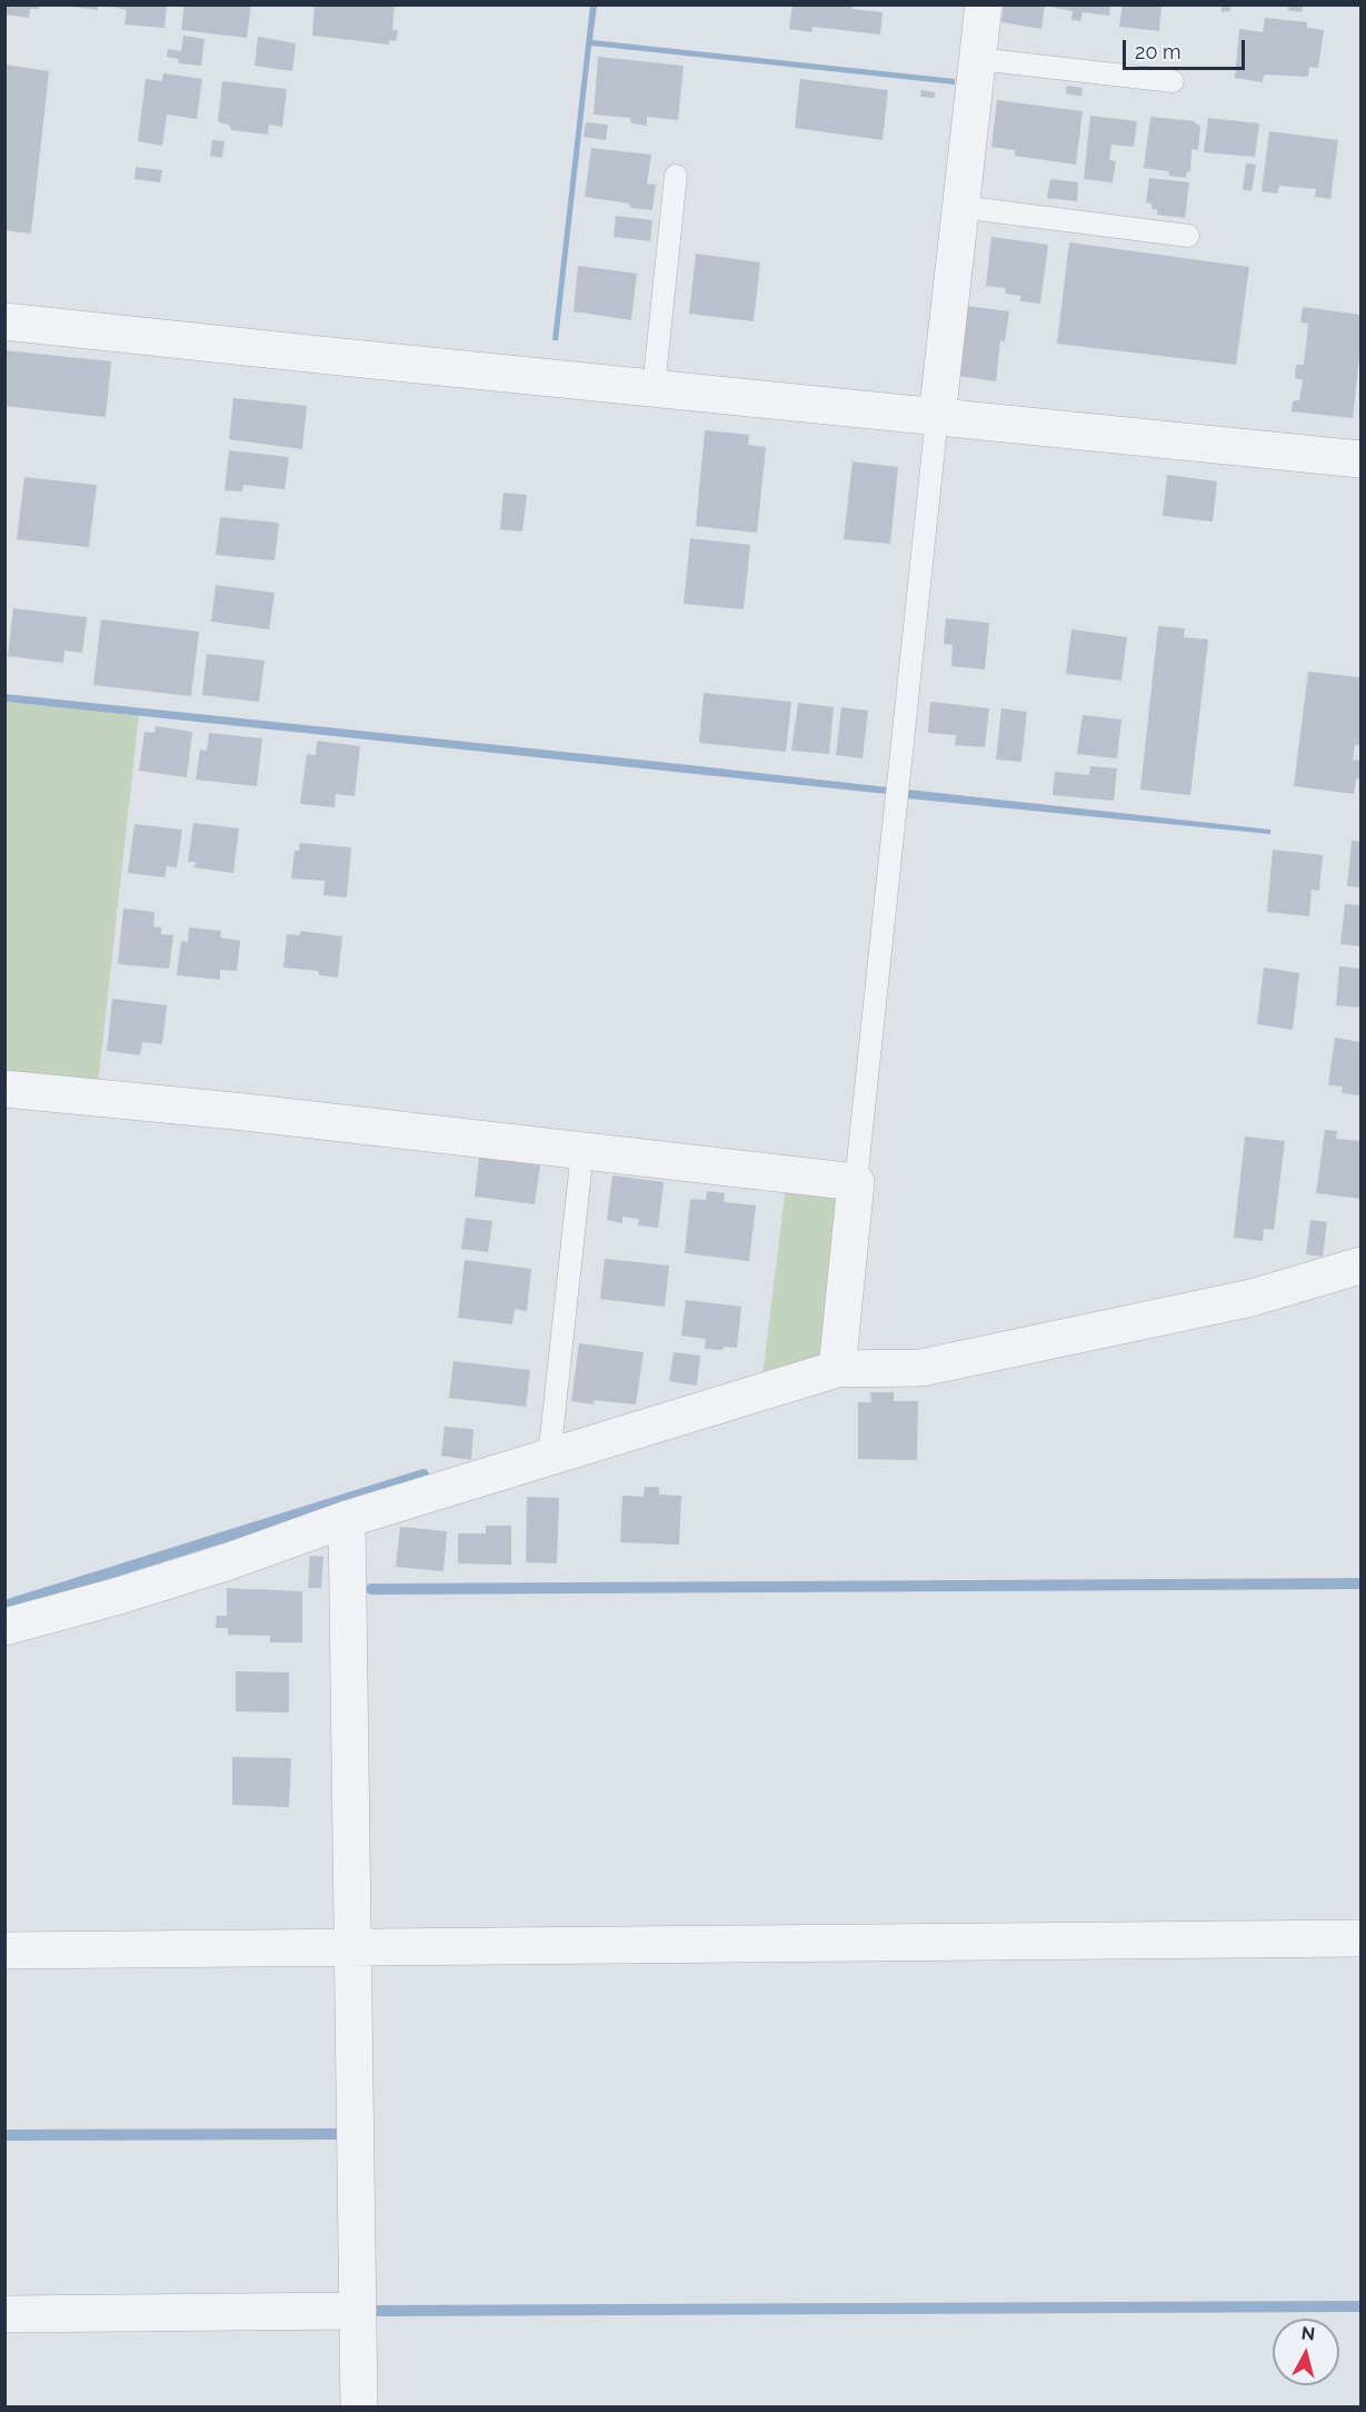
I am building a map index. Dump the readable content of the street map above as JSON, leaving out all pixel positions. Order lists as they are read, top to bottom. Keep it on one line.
{"scale_bar":"20 m","north":"top"}
